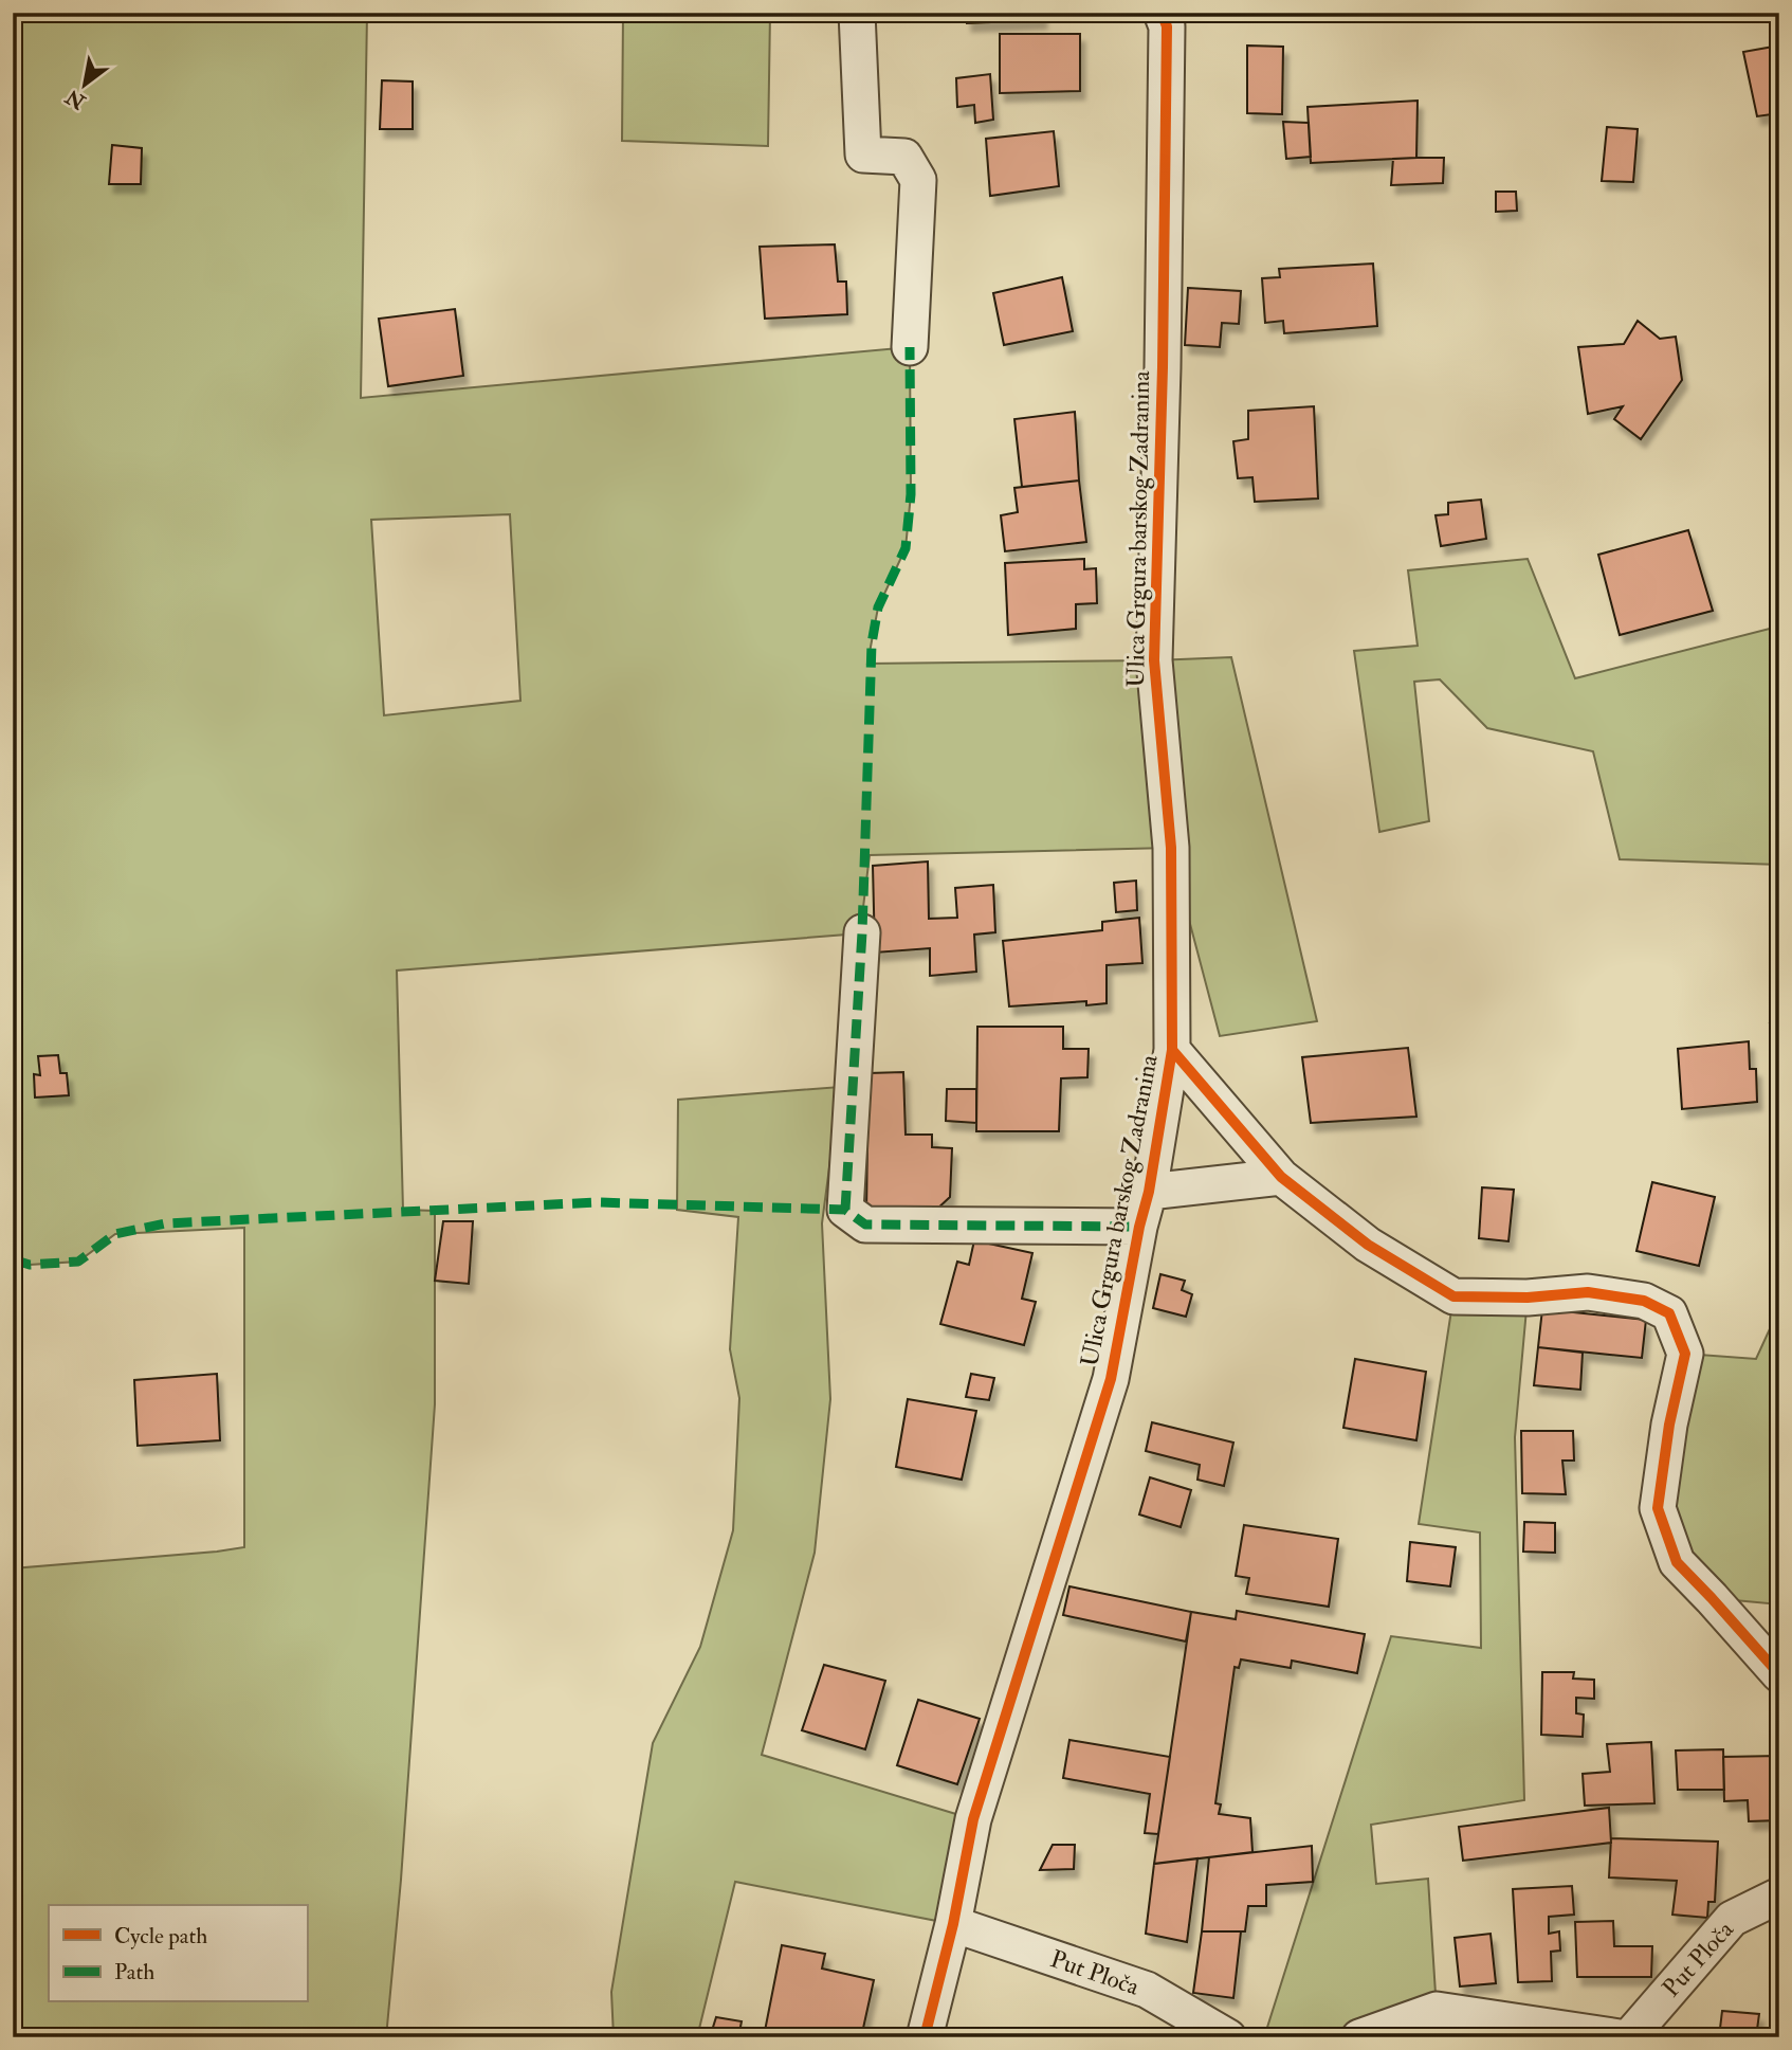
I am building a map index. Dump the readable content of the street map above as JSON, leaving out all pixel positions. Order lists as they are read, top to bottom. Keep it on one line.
{"streets":{"street":["Ulica Grgura barskog Zadranina","Put Ploča"]},"crossings":[["Ulica Grgura barskog Zadranina","Put Ploča"]],"legend":["Cycle path","Path"],"north":"bottom left"}
